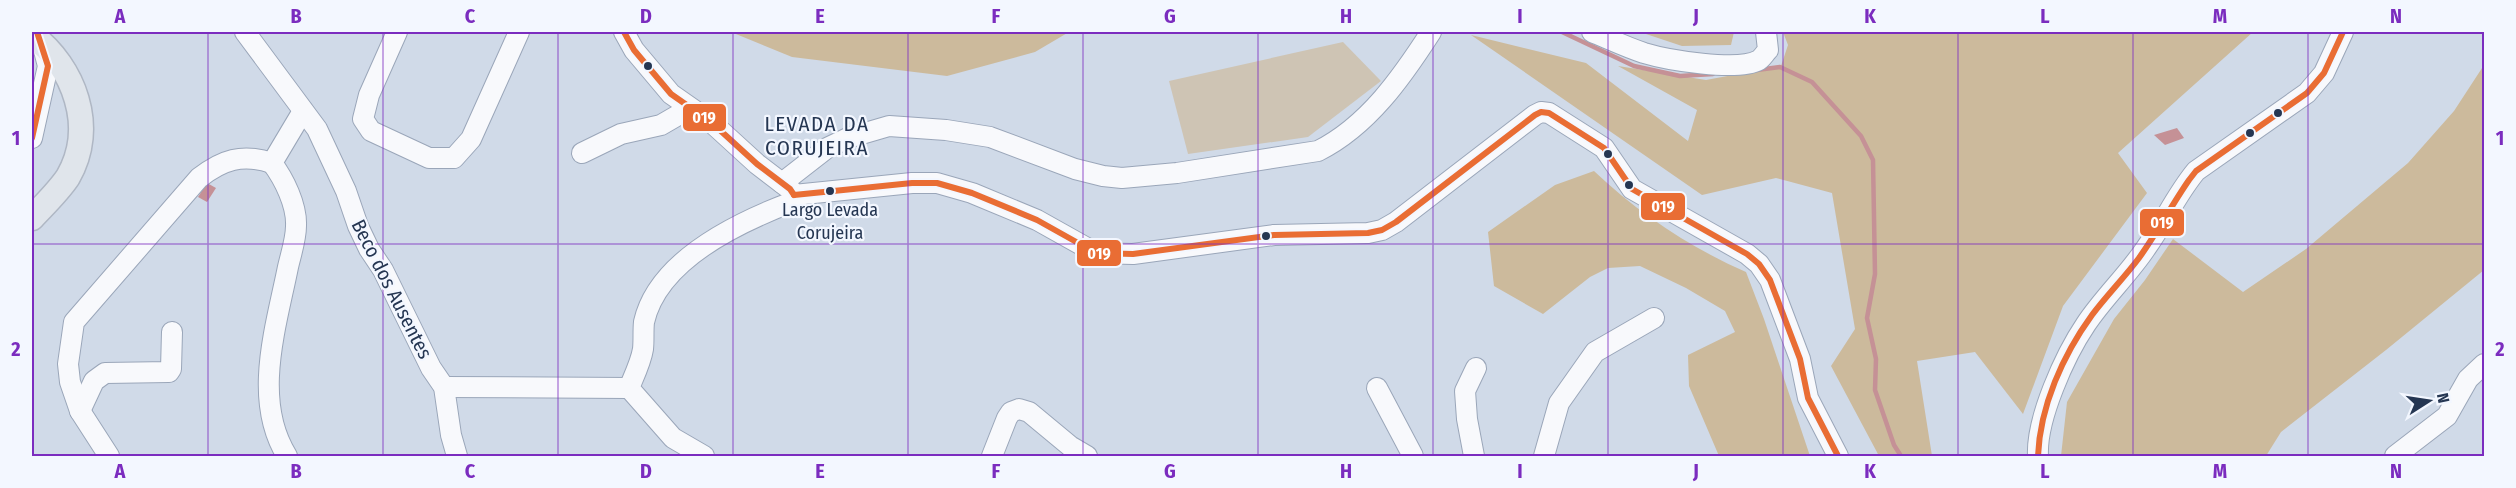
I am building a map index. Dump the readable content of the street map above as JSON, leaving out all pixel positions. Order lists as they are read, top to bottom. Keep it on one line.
{"streets":{"street":["Beco dos Ausentes"]},"districts":["LEVADA DA CORUJEIRA"],"places":["Largo Levada Corujeira"],"lines":["transit line 019"],"north":"right","grid":{"columns":["A","B","C","D","E","F","G","H","I","J","K","L","M","N"],"rows":["1","2"]}}
